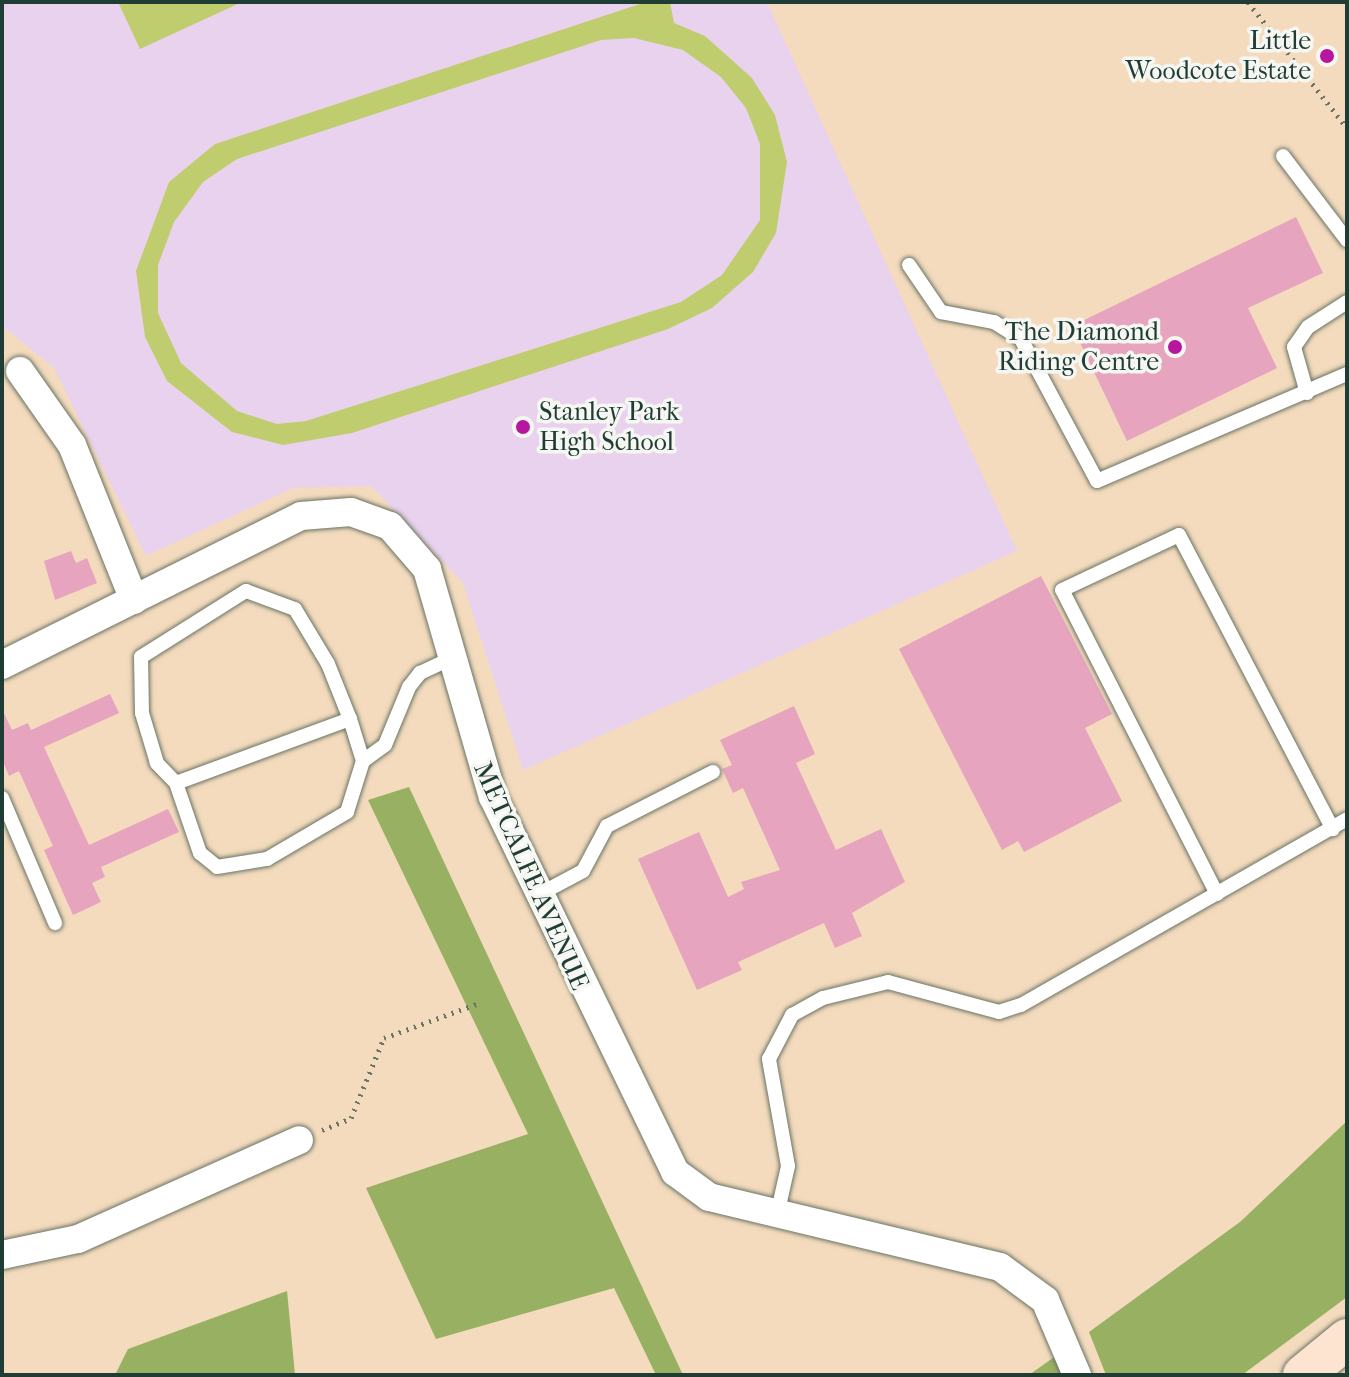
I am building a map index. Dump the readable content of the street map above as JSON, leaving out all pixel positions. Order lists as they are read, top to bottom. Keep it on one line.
{"streets":{"street":["METCALFE AVENUE"]},"places":["Little Woodcote Estate","The Diamond Riding Centre","Stanley Park High School"]}
